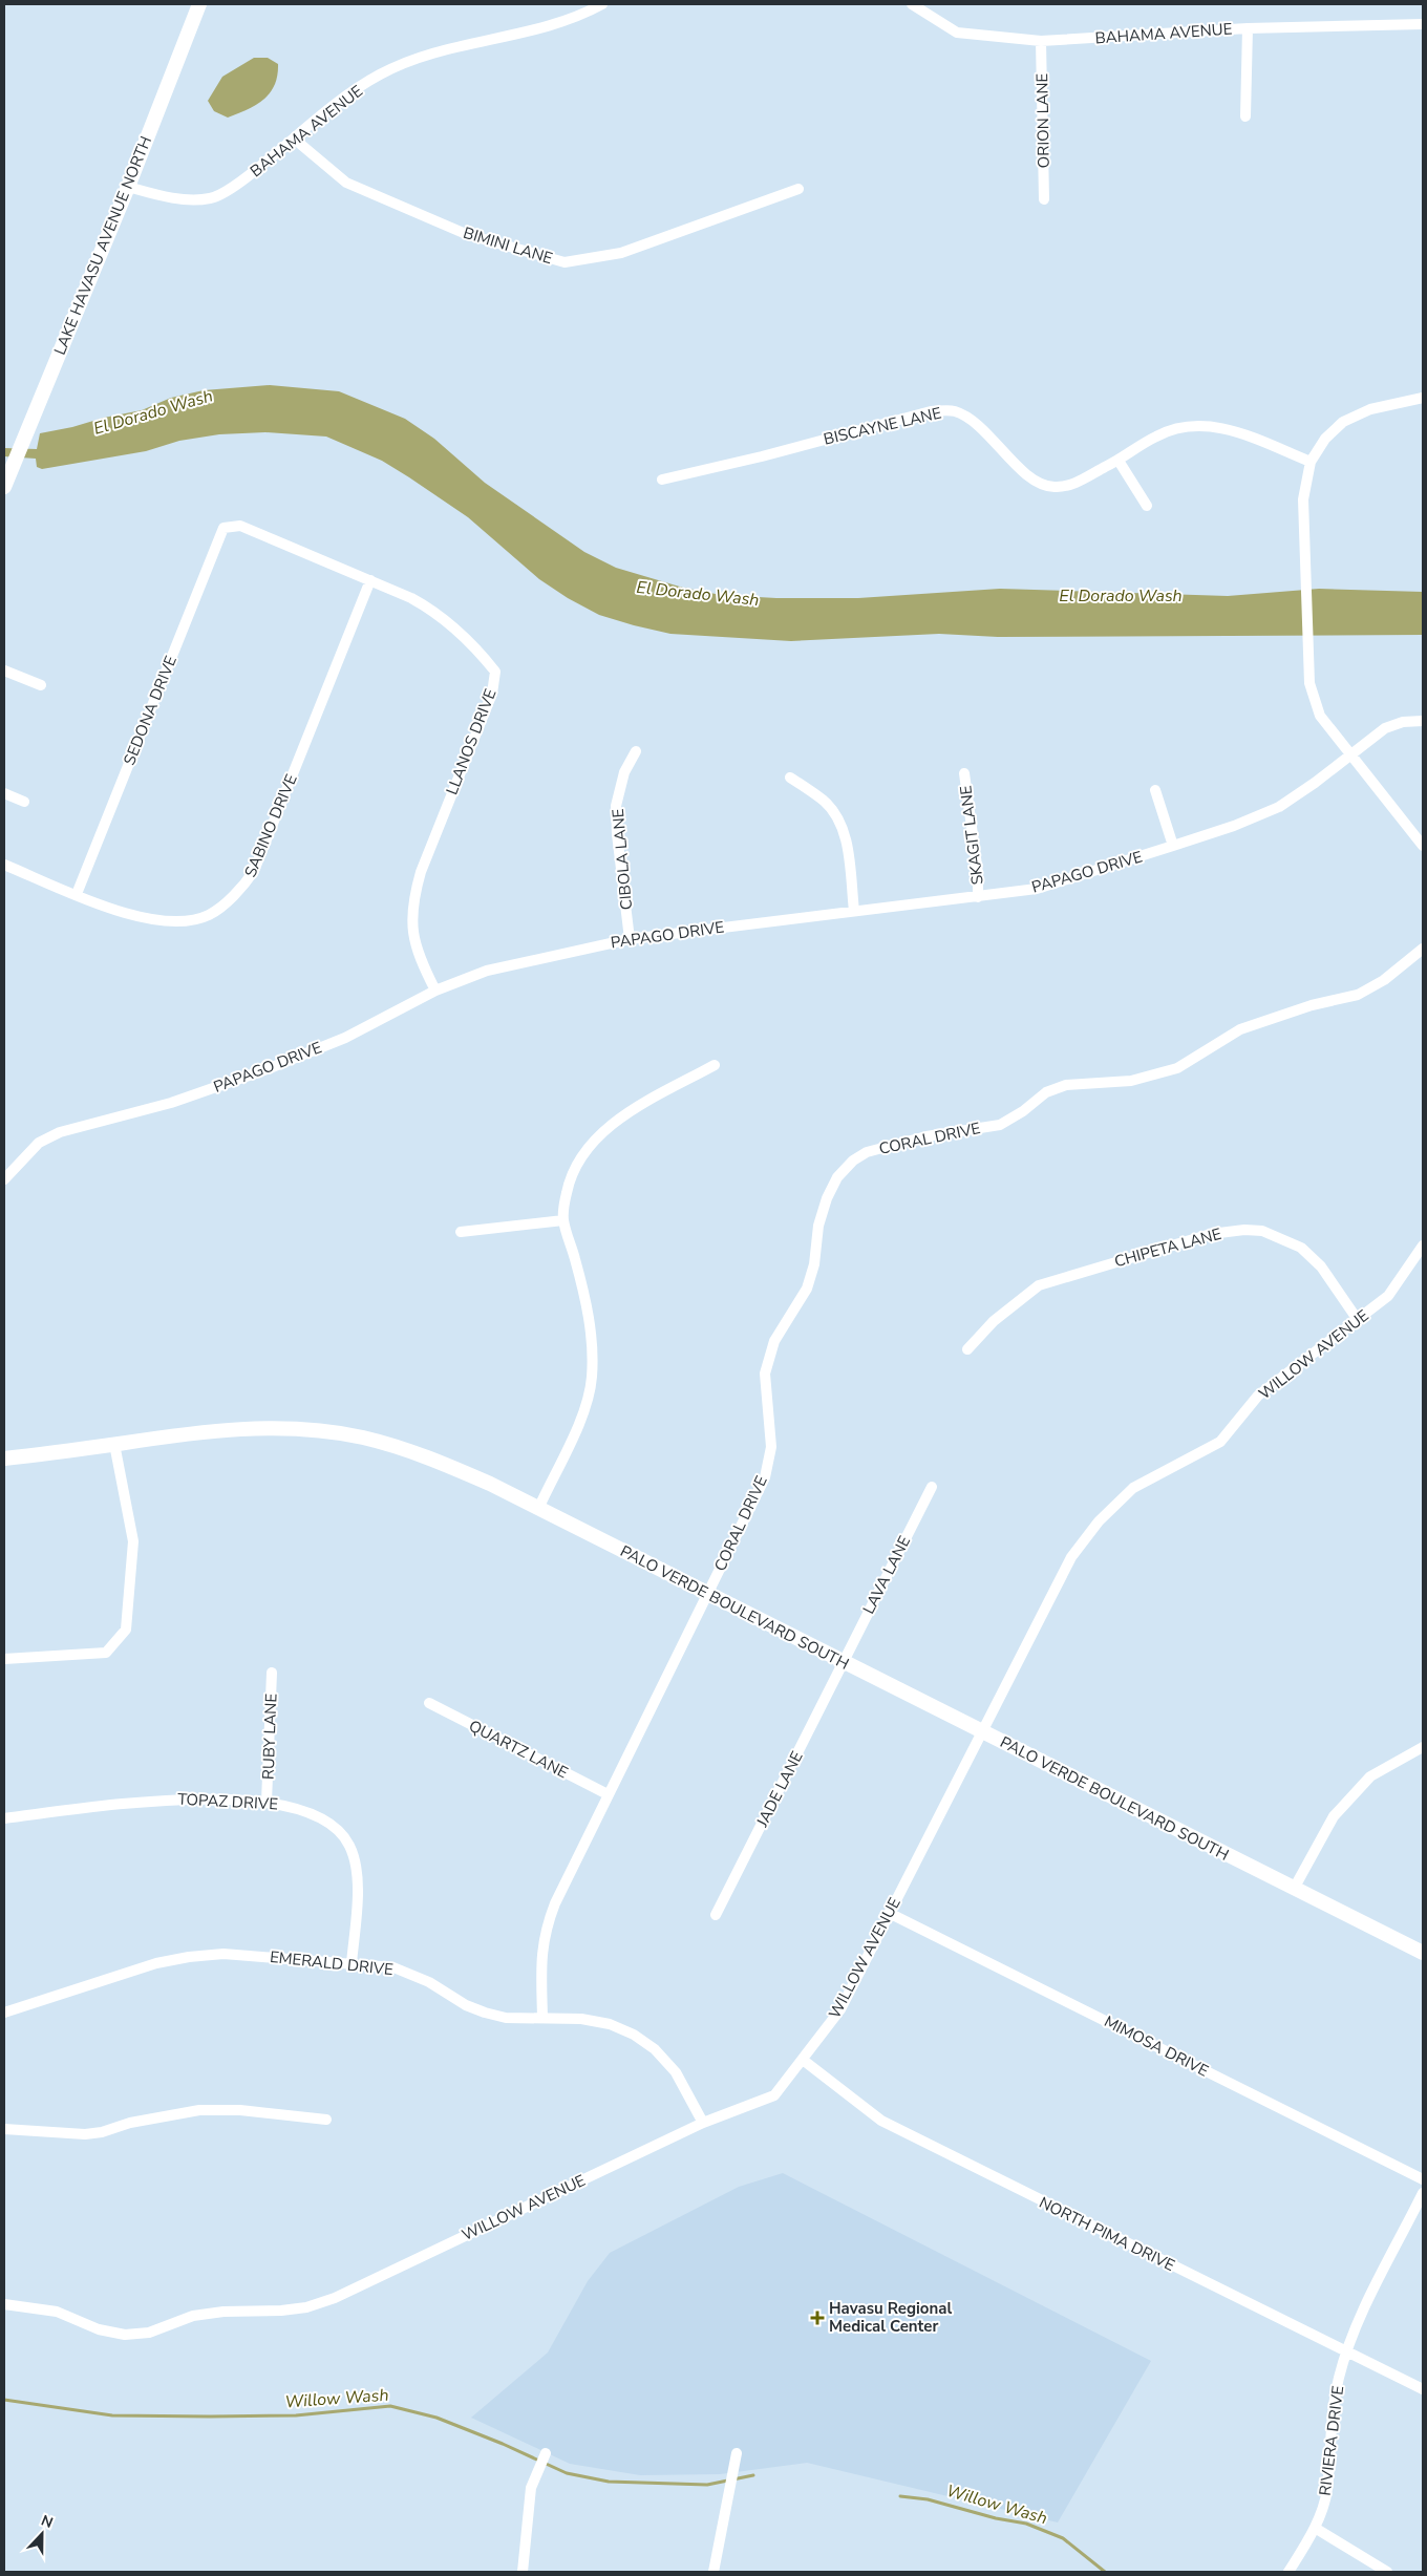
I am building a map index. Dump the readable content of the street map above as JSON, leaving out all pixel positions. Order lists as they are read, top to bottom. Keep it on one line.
{"streets":{"main road":["LAKE HAVASU AVENUE NORTH","PALO VERDE BOULEVARD SOUTH"],"street":["BAHAMA AVENUE","ORION LANE","BIMINI LANE","BISCAYNE LANE","SEDONA DRIVE","LLANOS DRIVE","SABINO DRIVE","SKAGIT LANE","CIBOLA LANE","PAPAGO DRIVE","CORAL DRIVE","CHIPETA LANE","WILLOW AVENUE","LAVA LANE","RUBY LANE","QUARTZ LANE","JADE LANE","TOPAZ DRIVE","EMERALD DRIVE","MIMOSA DRIVE","NORTH PIMA DRIVE","RIVIERA DRIVE"]},"crossings":[["BAHAMA AVENUE","ORION LANE"],["BAHAMA AVENUE","LAKE HAVASU AVENUE NORTH"],["BAHAMA AVENUE","BIMINI LANE"],["SEDONA DRIVE","LLANOS DRIVE"],["SEDONA DRIVE","SABINO DRIVE"],["LLANOS DRIVE","SABINO DRIVE"],["LLANOS DRIVE","PAPAGO DRIVE"],["SKAGIT LANE","PAPAGO DRIVE"],["CIBOLA LANE","PAPAGO DRIVE"],["CORAL DRIVE","PALO VERDE BOULEVARD SOUTH"],["CORAL DRIVE","QUARTZ LANE"],["CORAL DRIVE","EMERALD DRIVE"],["CHIPETA LANE","WILLOW AVENUE"],["WILLOW AVENUE","PALO VERDE BOULEVARD SOUTH"],["WILLOW AVENUE","EMERALD DRIVE"],["WILLOW AVENUE","MIMOSA DRIVE"],["WILLOW AVENUE","NORTH PIMA DRIVE"],["LAVA LANE","PALO VERDE BOULEVARD SOUTH"],["LAVA LANE","JADE LANE"],["PALO VERDE BOULEVARD SOUTH","JADE LANE"],["RUBY LANE","TOPAZ DRIVE"],["TOPAZ DRIVE","EMERALD DRIVE"],["NORTH PIMA DRIVE","RIVIERA DRIVE"]],"water":["El Dorado Wash","Willow Wash"],"places":{"health":["Havasu Regional Medical Center"]},"north":"top"}
